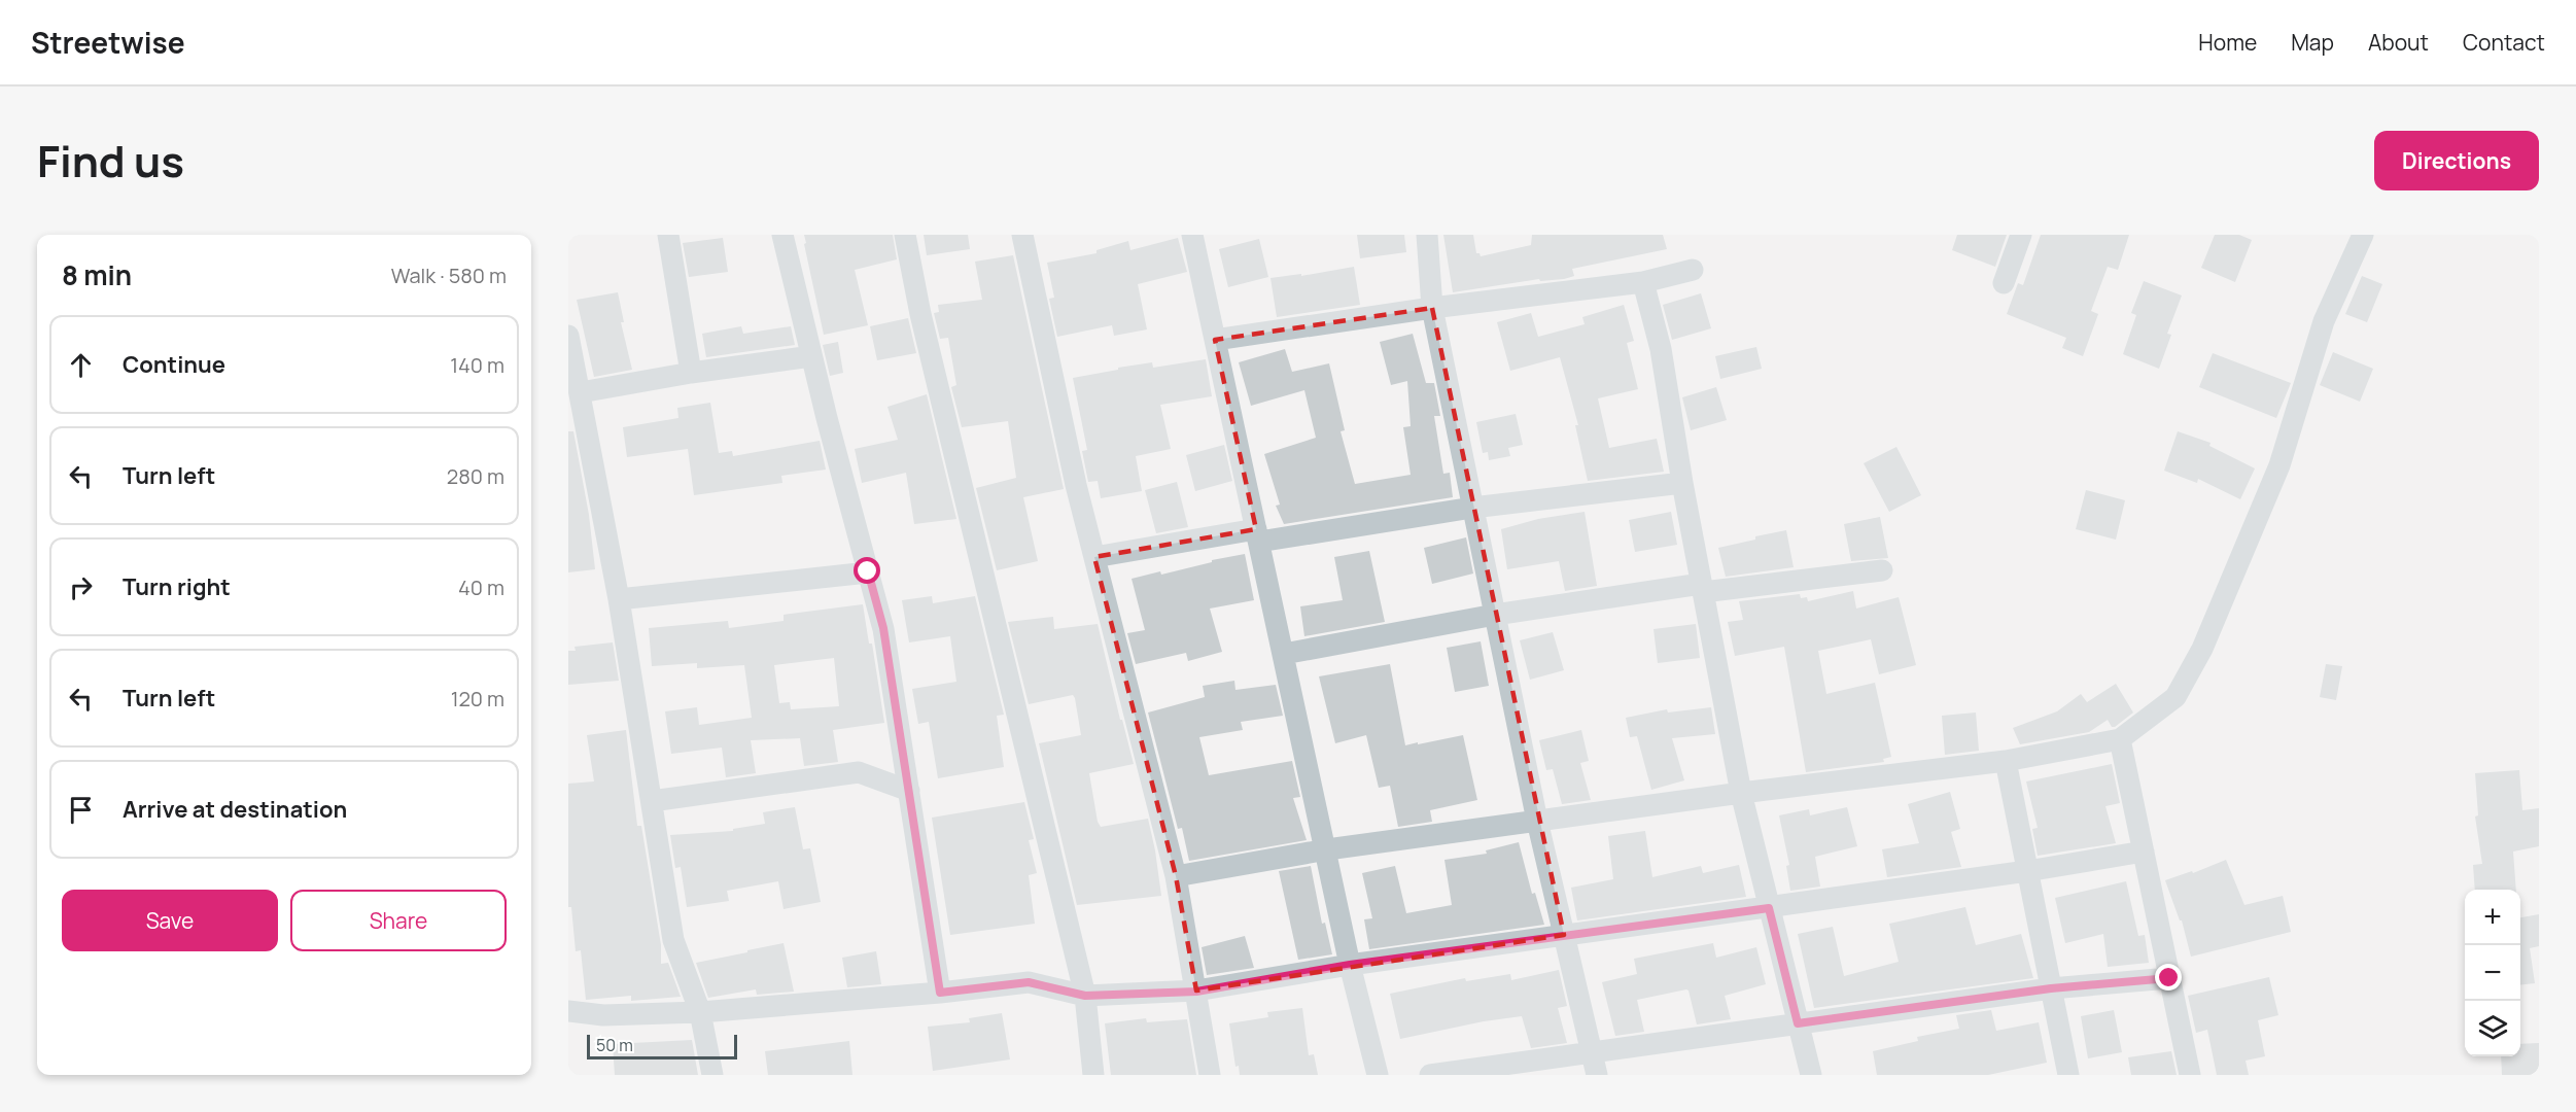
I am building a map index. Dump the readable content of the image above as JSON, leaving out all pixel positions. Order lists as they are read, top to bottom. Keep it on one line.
{"scale_bar":"50 m","page":{"header":"Streetwise","nav":["Home","Map","About","Contact"],"title":"Find us","buttons":["Directions",["Save","Share"]],"heading":["8 min","Walk · 580 m"],"list":[["Continue","140 m"],["Turn left","280 m"],["Turn right","40 m"],["Turn left","120 m"],"Arrive at destination"],"map_buttons":["+","−"],"scale":"50 m"}}
